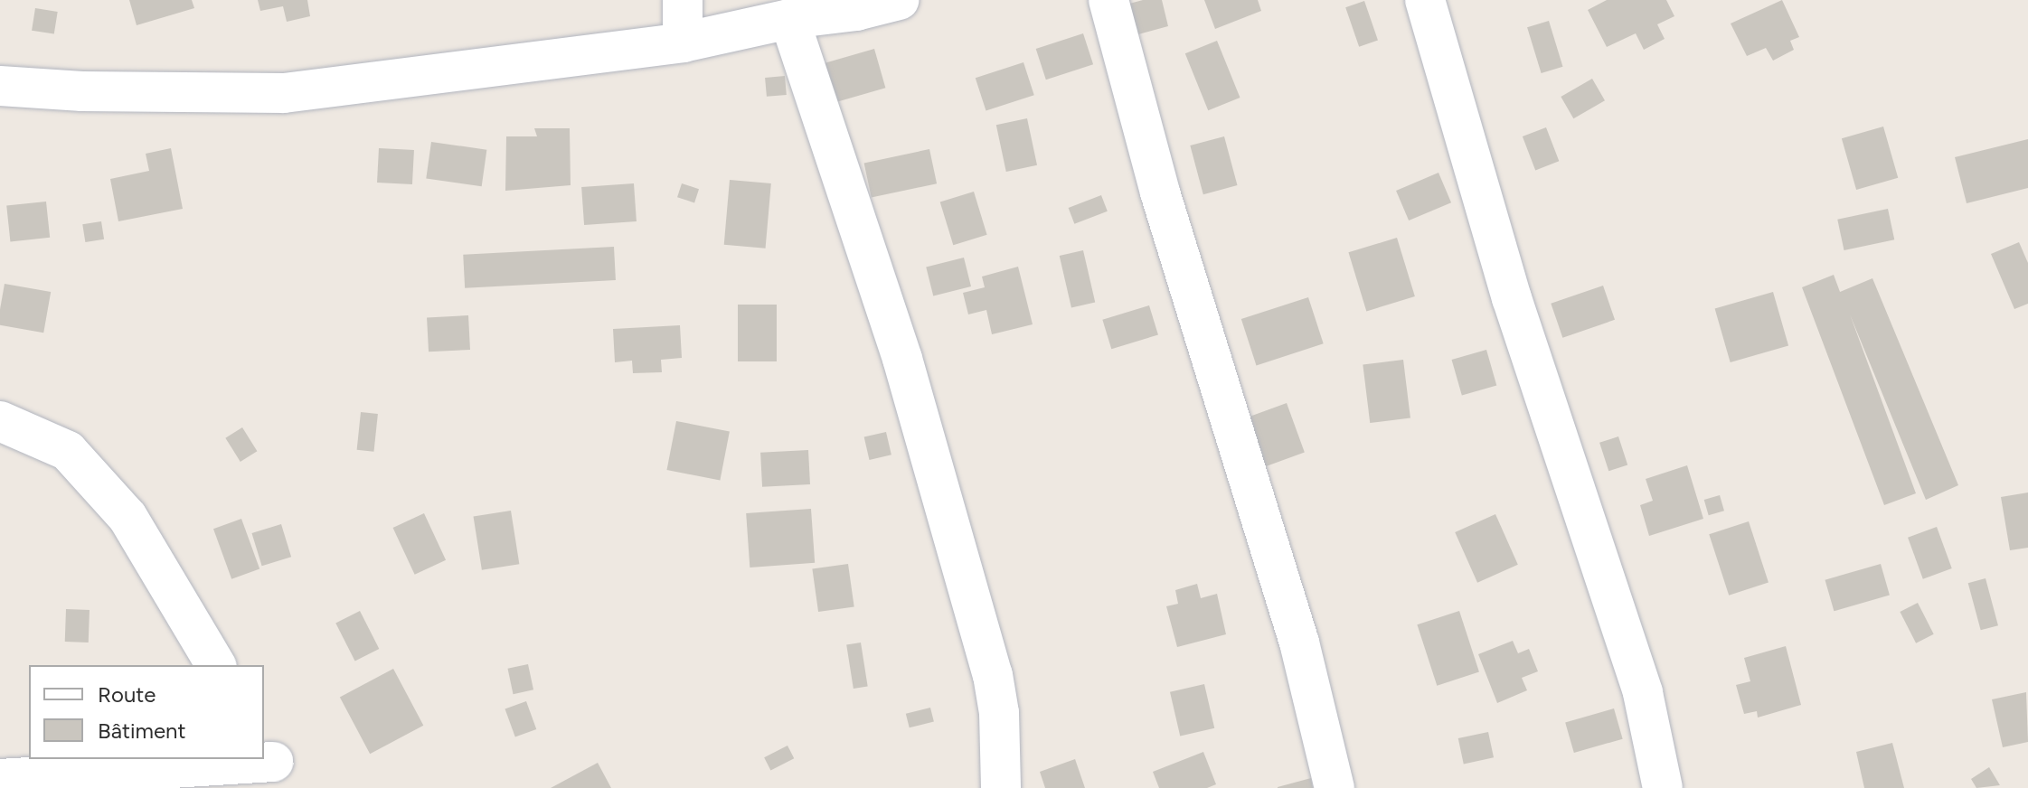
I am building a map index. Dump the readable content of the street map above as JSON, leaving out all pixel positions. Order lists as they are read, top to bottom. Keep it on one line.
{"legend":["Route","Bâtiment"]}
